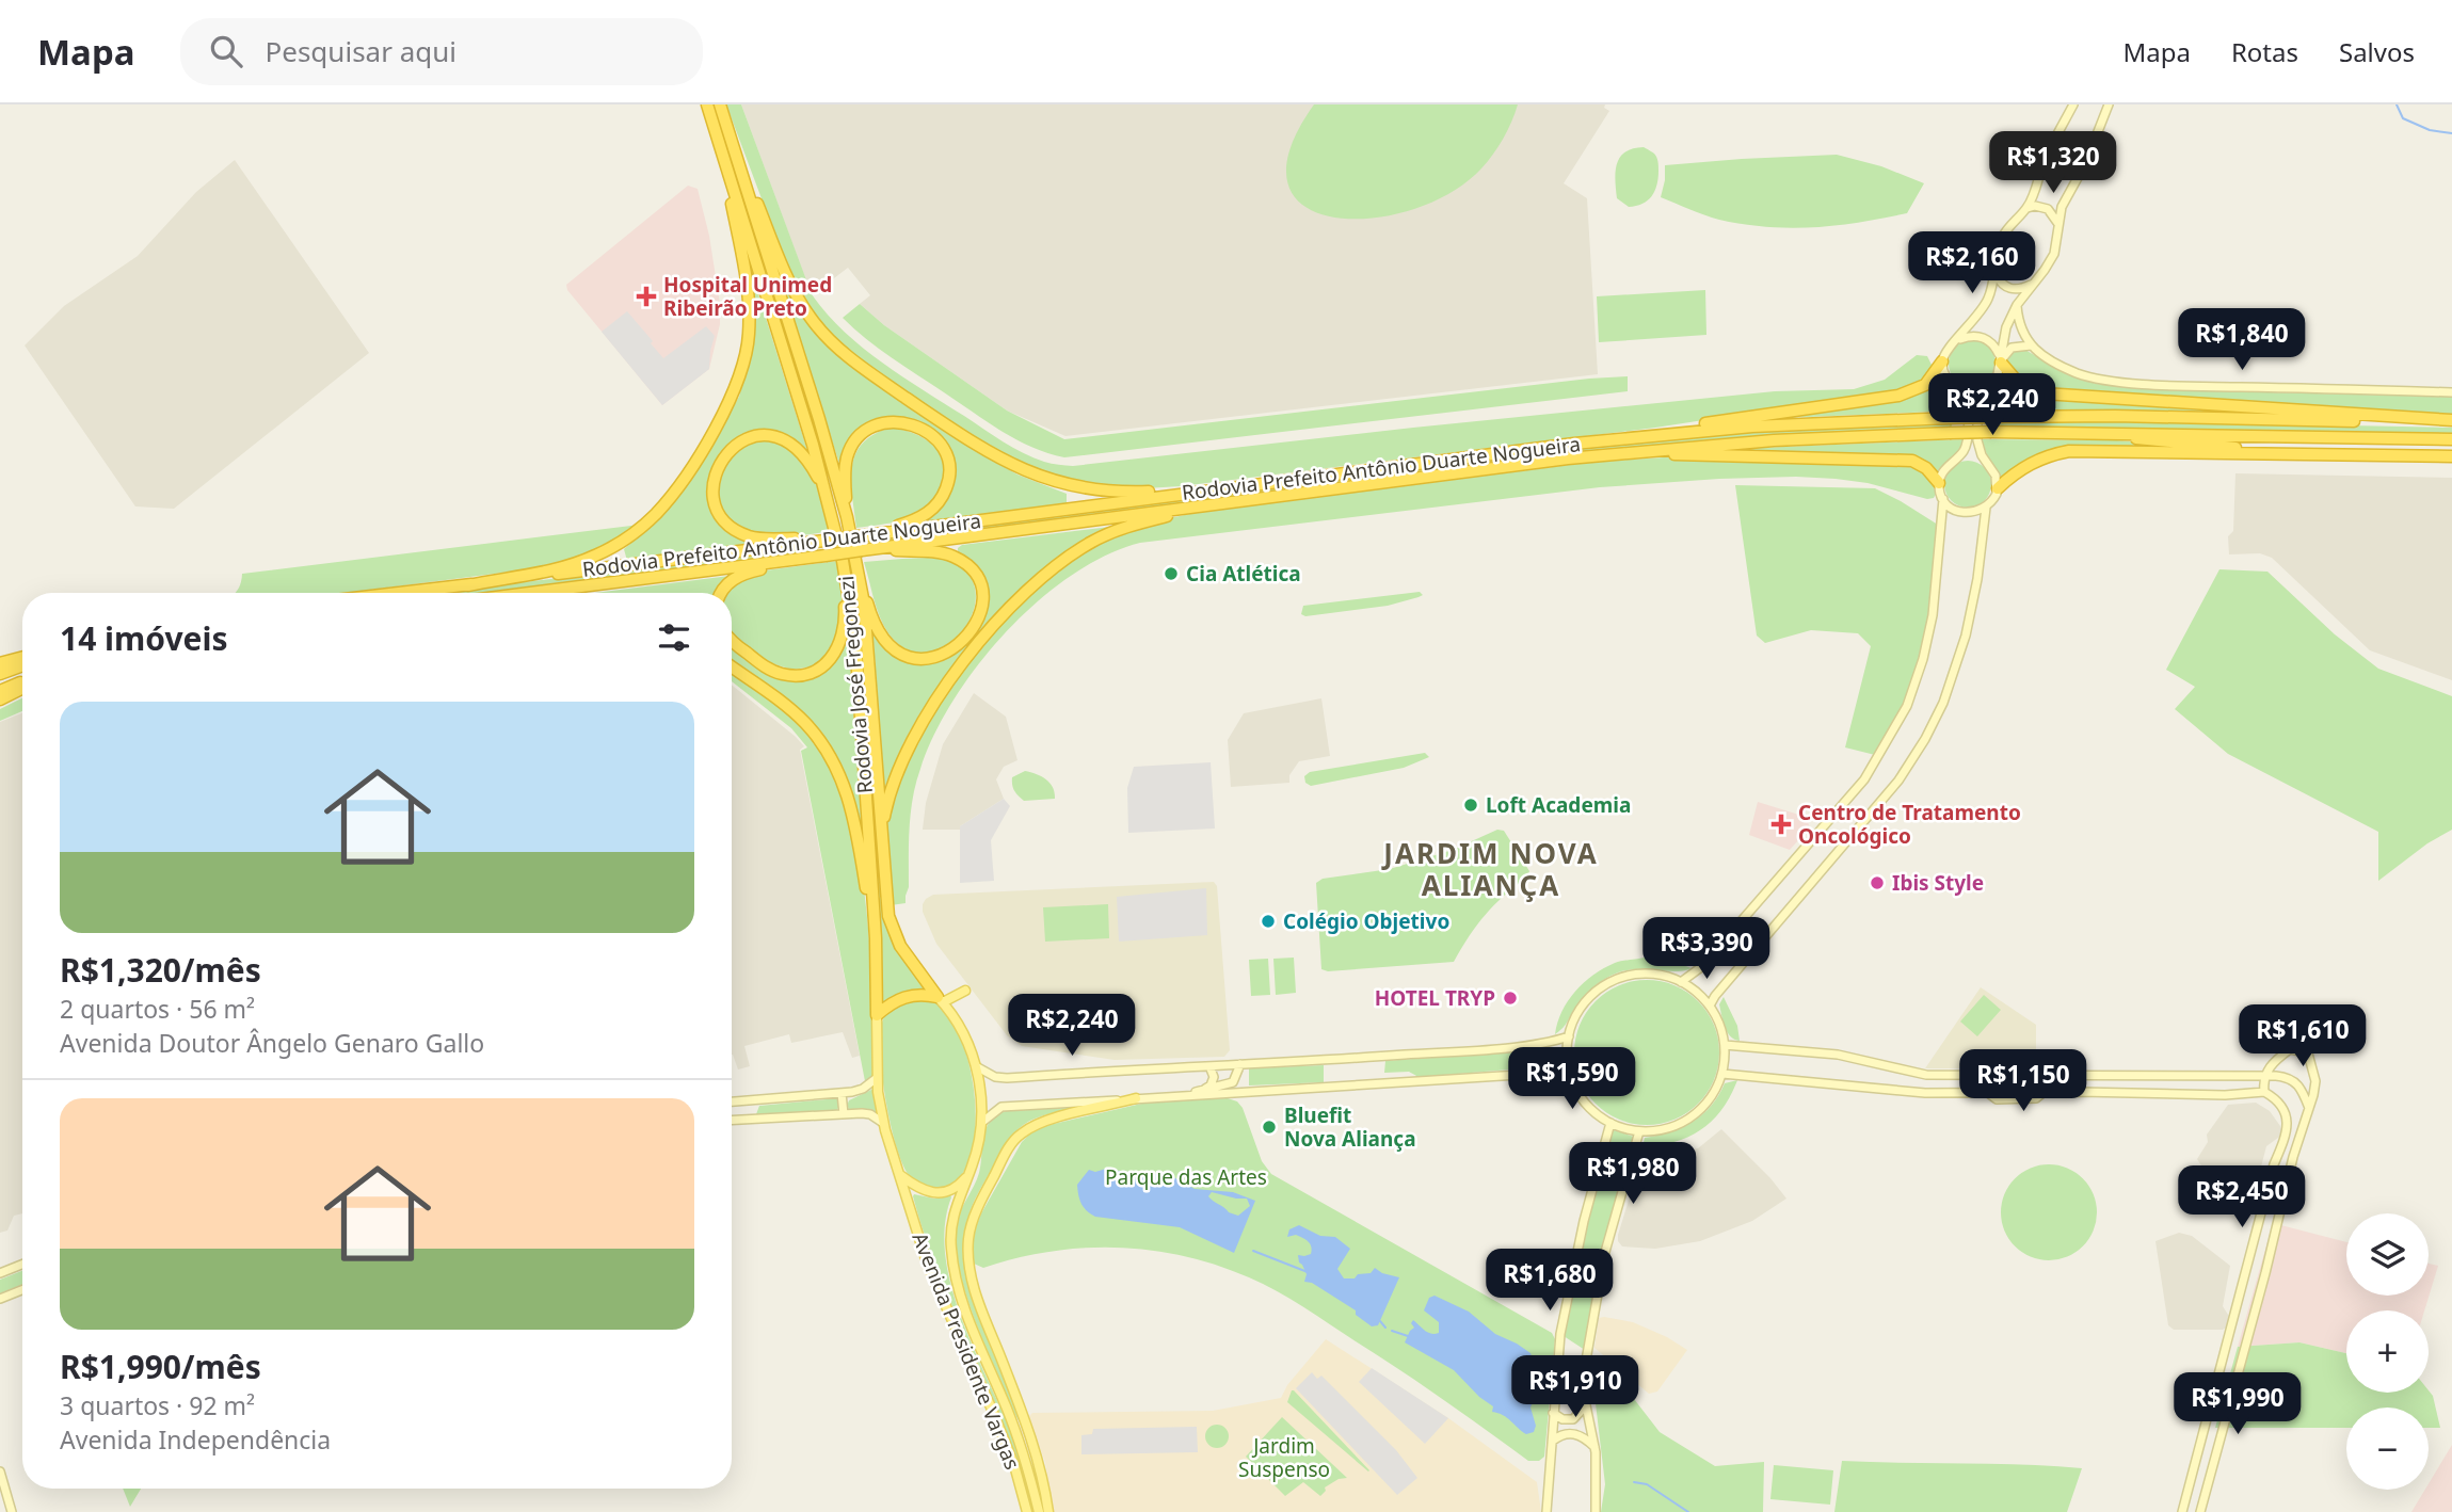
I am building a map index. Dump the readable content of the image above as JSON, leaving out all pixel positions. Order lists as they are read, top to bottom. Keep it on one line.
{"streets":{"highway":["Rodovia Prefeito Antônio Duarte Nogueira","Rodovia José Fregonezi"],"main road":["Avenida Presidente Vargas"]},"crossings":[["Rodovia Prefeito Antônio Duarte Nogueira","Rodovia José Fregonezi"],["Rodovia José Fregonezi","Avenida Presidente Vargas"]],"districts":["JARDIM NOVA ALIANÇA"],"parks":["Parque das Artes","Jardim Suspenso"],"places":{"health":["Hospital Unimed Ribeirão Preto","Centro de Tratamento Oncológico"],"other":["Cia Atlética","Loft Academia","Ibis Style","Colégio Objetivo","HOTEL TRYP","Bluefit Nova Aliança"]},"page":{"header":"Mapa","search":"Pesquisar aqui","nav":["Mapa","Rotas","Salvos"],"price":["R$1,320","R$2,160","R$1,840","R$2,240","R$3,390","R$2,240","R$1,610","R$1,590","R$1,150","R$1,980","R$2,450","R$1,680","R$1,910","R$1,990"],"heading":"14 imóveis","list":[{"name":"R$1,320/mês","note":"2 quartos · 56 m² · Avenida Doutor Ângelo Genaro Gallo"},{"name":"R$1,990/mês","note":"3 quartos · 92 m² · Avenida Independência"}],"map_buttons":["+","−"]}}
